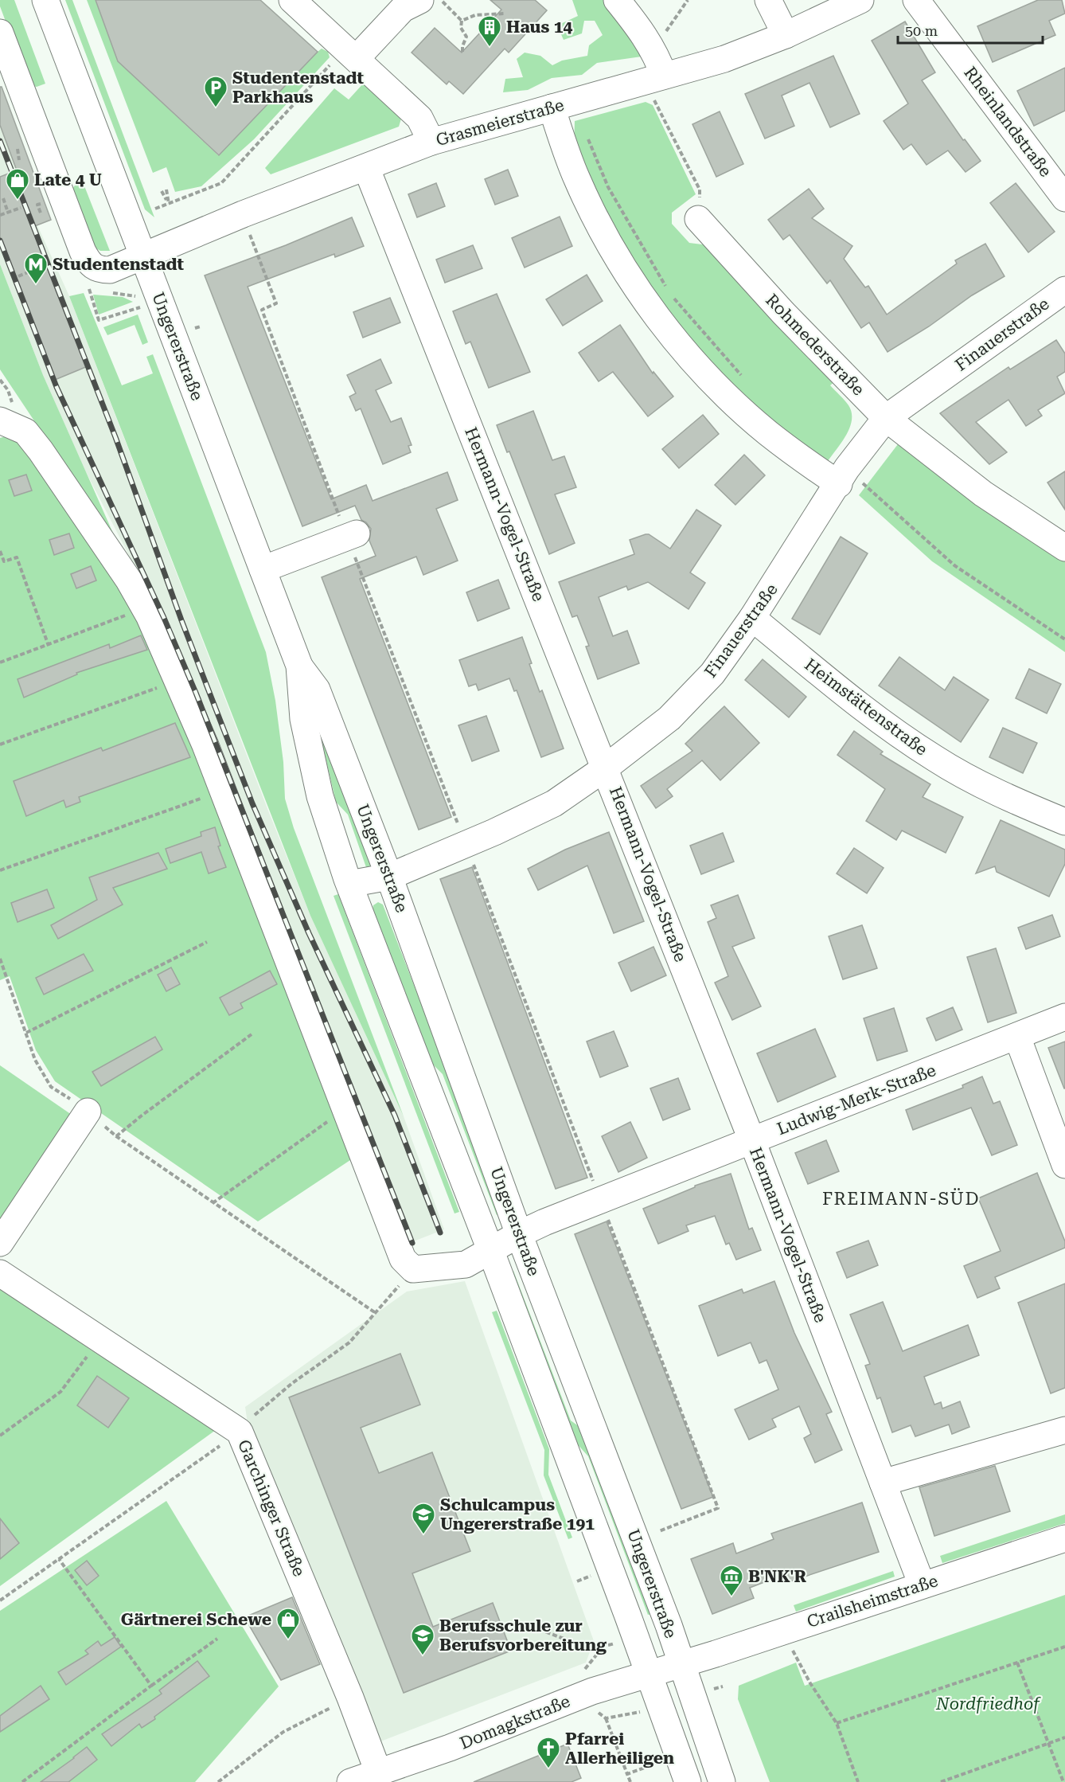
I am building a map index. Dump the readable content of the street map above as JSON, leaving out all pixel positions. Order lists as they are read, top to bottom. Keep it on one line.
{"streets":{"street":["Rheinlandstraße","Grasmeierstraße","Finauerstraße","Rohmederstraße","Ungererstraße","Hermann-Vogel-Straße","Heimstättenstraße","Ludwig-Merk-Straße","Garchinger Straße","Crailsheimstraße","Domagkstraße"]},"crossings":[["Grasmeierstraße","Ungererstraße"],["Grasmeierstraße","Hermann-Vogel-Straße"],["Finauerstraße","Rohmederstraße"],["Finauerstraße","Ungererstraße"],["Finauerstraße","Hermann-Vogel-Straße"],["Finauerstraße","Heimstättenstraße"],["Ungererstraße","Ludwig-Merk-Straße"],["Ungererstraße","Crailsheimstraße"],["Ungererstraße","Domagkstraße"],["Hermann-Vogel-Straße","Ludwig-Merk-Straße"],["Hermann-Vogel-Straße","Crailsheimstraße"],["Garchinger Straße","Domagkstraße"],["Crailsheimstraße","Domagkstraße"]],"districts":["FREIMANN-SÜD"],"parks":["Nordfriedhof"],"places":{"building":["Haus 14"],"parking":["Studentenstadt Parkhaus"],"shop":["Late 4 U","Gärtnerei Schewe"],"metro station":["Studentenstadt"],"school or university":["Schulcampus Ungererstraße 191","Berufsschule zur Berufsvorbereitung"],"museum":["B'NK'R"],"church":["Pfarrei Allerheiligen"]},"scale_bar":"50 m"}
